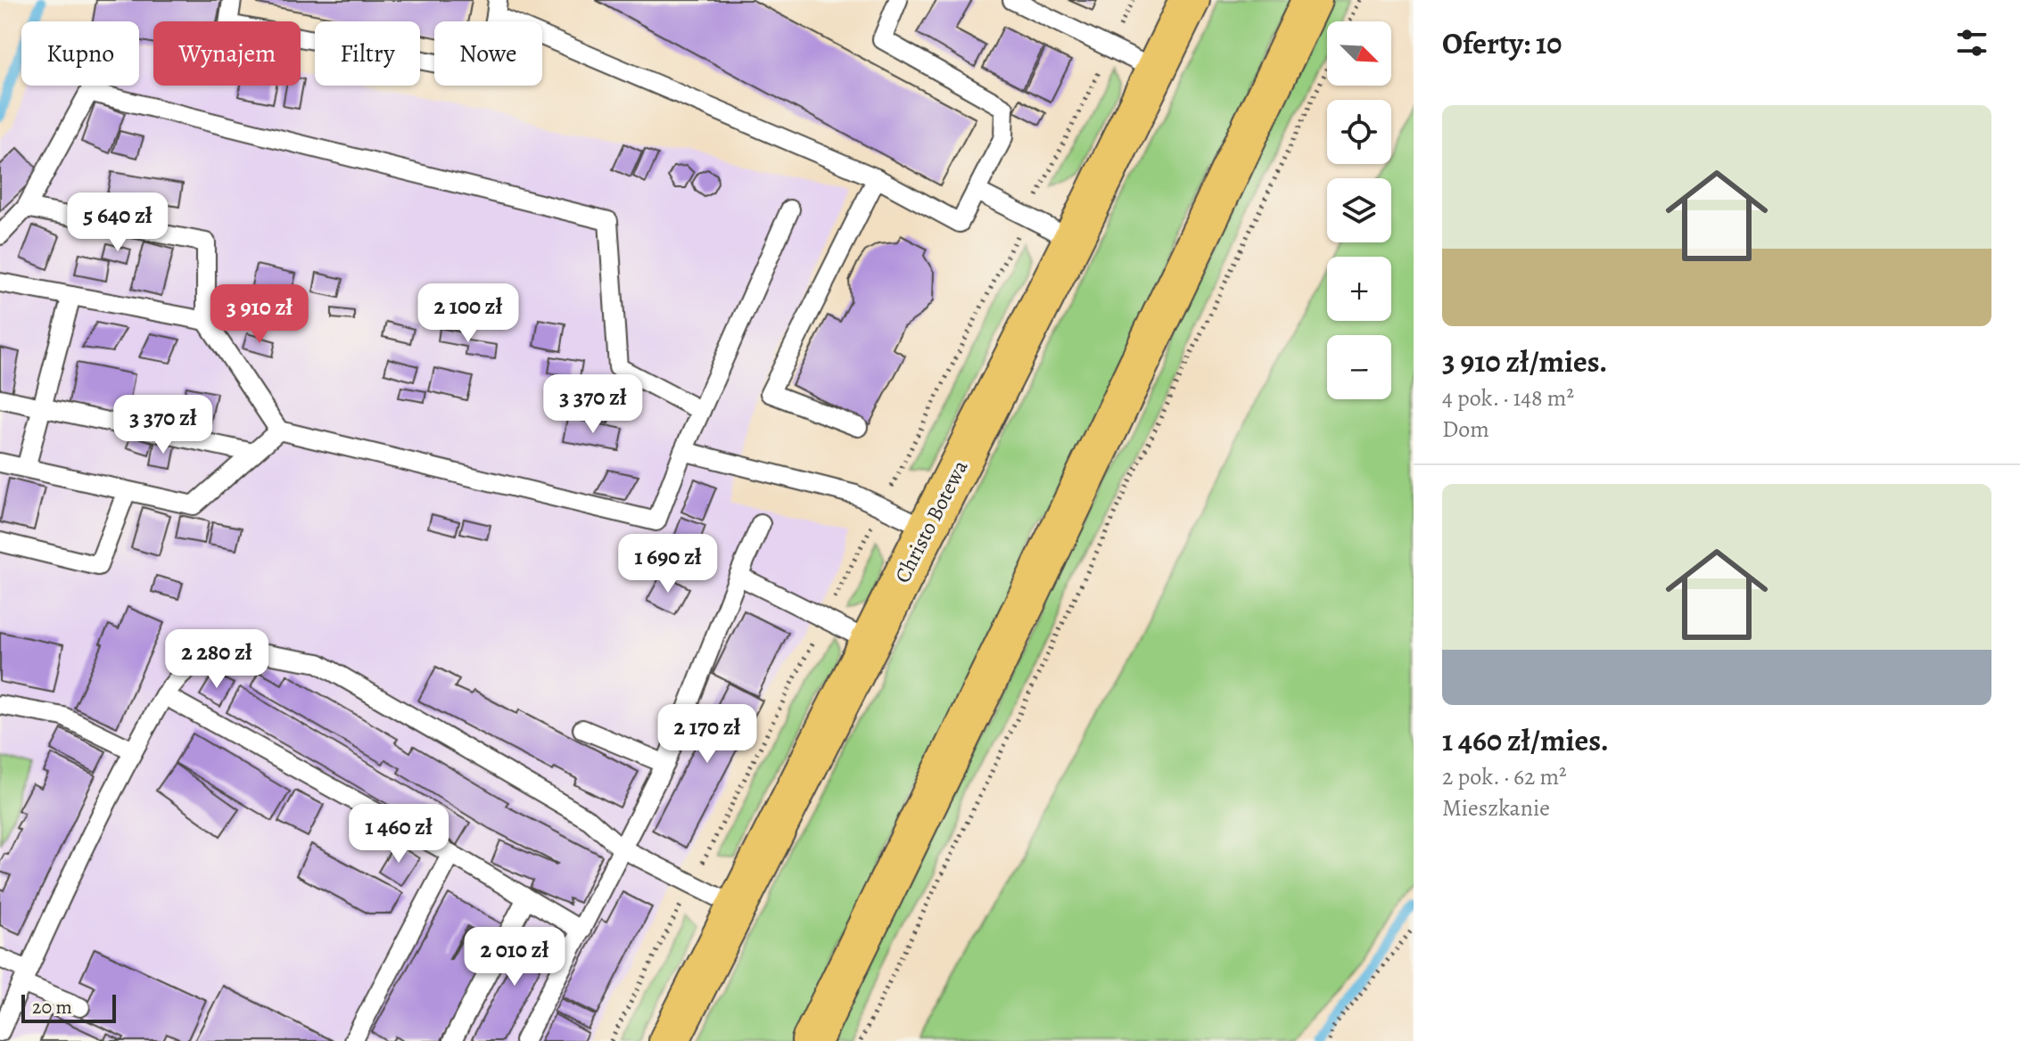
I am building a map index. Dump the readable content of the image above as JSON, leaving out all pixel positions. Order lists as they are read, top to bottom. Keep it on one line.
{"streets":{"main road":["Christo Botewa"]},"scale_bar":"20 m","north":"bottom right","page":{"heading":"Oferty: 10","map_buttons":["+","−"],"chip":["Kupno","Wynajem","Filtry","Nowe"],"list":[{"name":"3 910 zł/mies.","note":"4 pok. · 148 m² · Dom"},{"name":"1 460 zł/mies.","note":"2 pok. · 62 m² · Mieszkanie"}],"price":["5 640 zł","2 100 zł","3 910 zł","3 370 zł","3 370 zł","1 690 zł","2 280 zł","2 170 zł","1 460 zł","2 010 zł"],"scale":"20 m"}}
